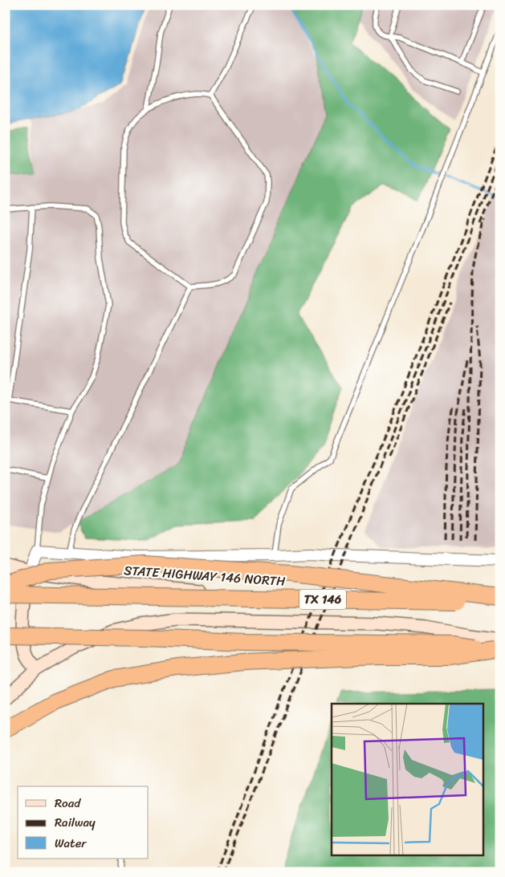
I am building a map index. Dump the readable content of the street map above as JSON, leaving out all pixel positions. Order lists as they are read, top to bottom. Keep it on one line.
{"streets":{"highway":["TX 146"],"main road":["STATE HIGHWAY 146 NORTH"]},"legend":["Road","Railway","Water"]}
